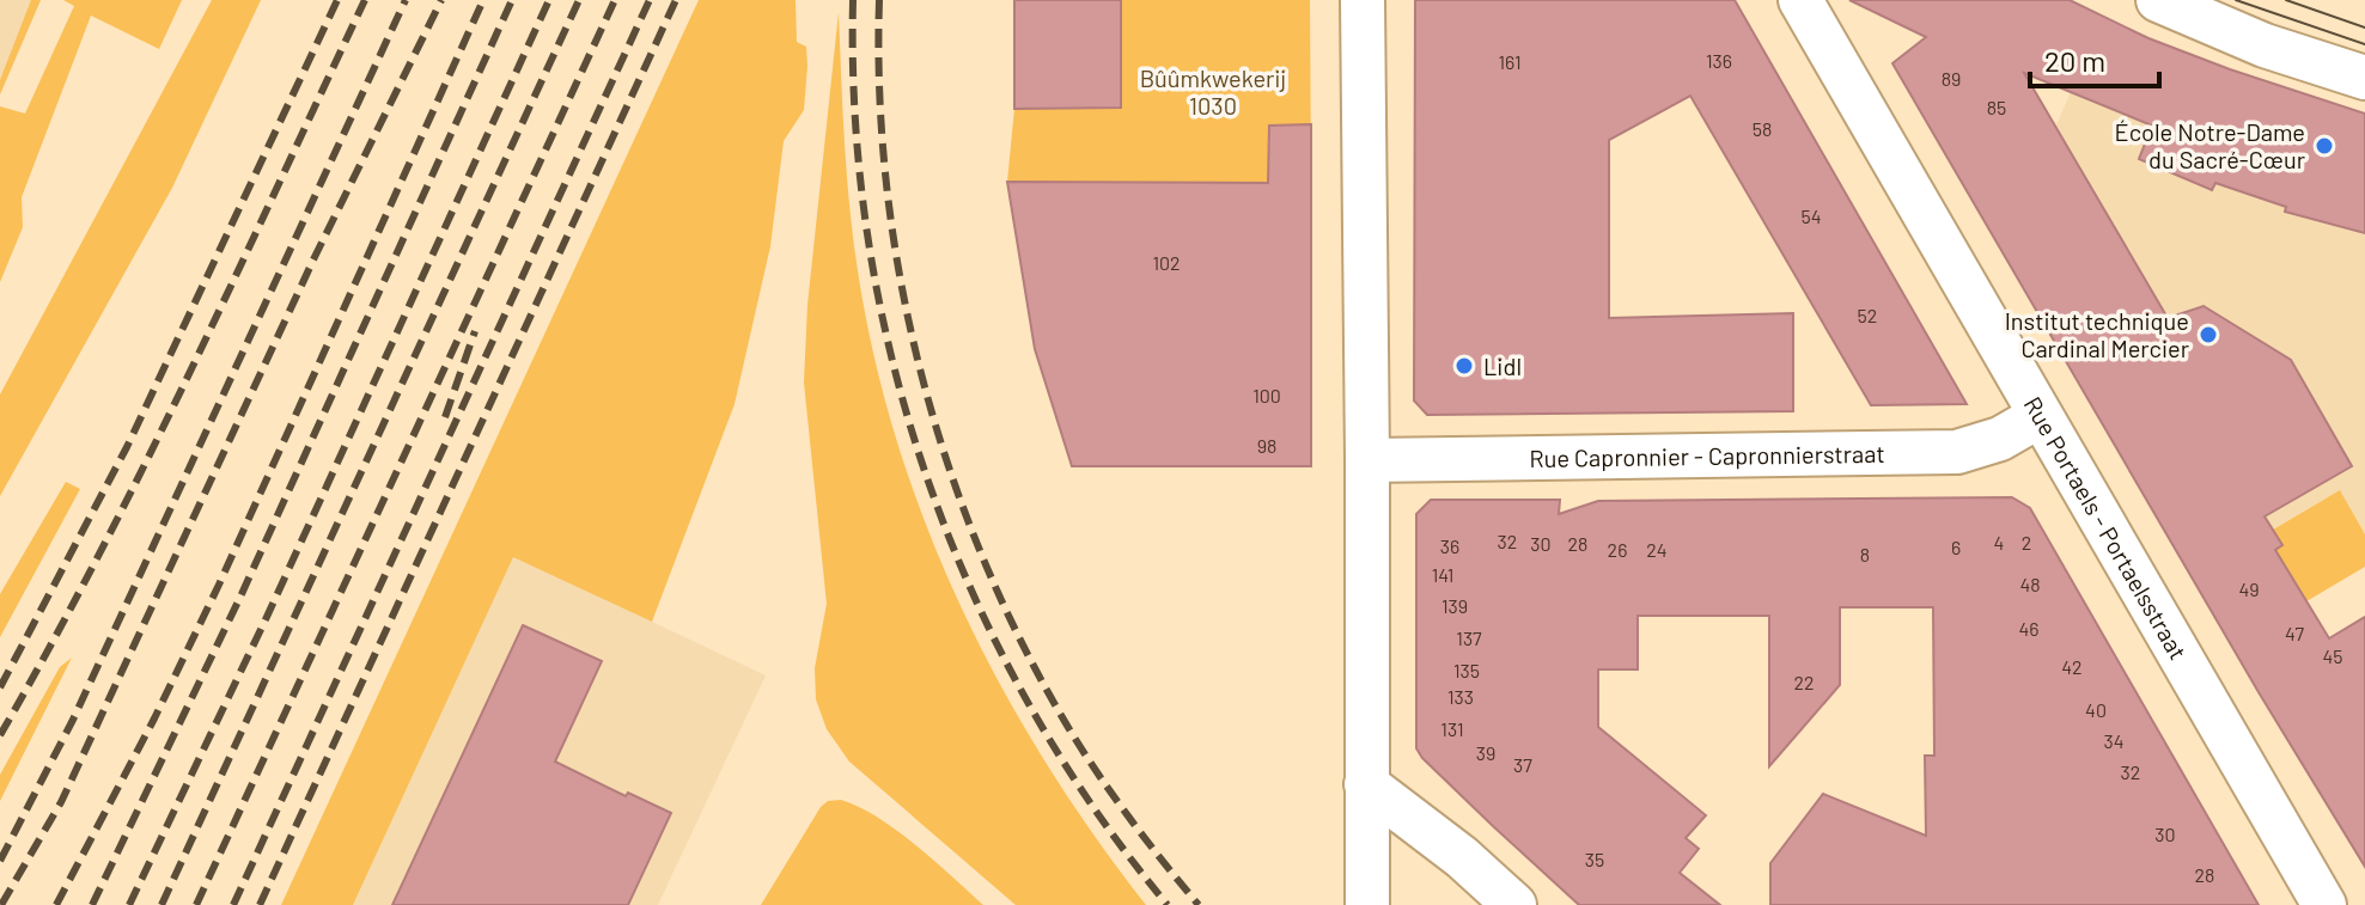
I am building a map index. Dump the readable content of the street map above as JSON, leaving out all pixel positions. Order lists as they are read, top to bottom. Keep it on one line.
{"streets":{"street":["Rue Capronnier - Capronnierstraat","Rue Portaels - Portaelsstraat"]},"crossings":[["Rue Capronnier - Capronnierstraat","Rue Portaels - Portaelsstraat"]],"parks":["Bûûmkwekerij 1030"],"places":["École Notre-Dame du Sacré-Cœur","Institut technique Cardinal Mercier","Lidl"],"house_numbers":["136","161","89","85","58","54","102","52","100","98","32","4","2","30","28","36","6","26","24","8","141","48","49","139","46","47","137","45","42","135","22","133","40","131","34","39","37","32","30","35","28"],"scale_bar":"20 m"}
